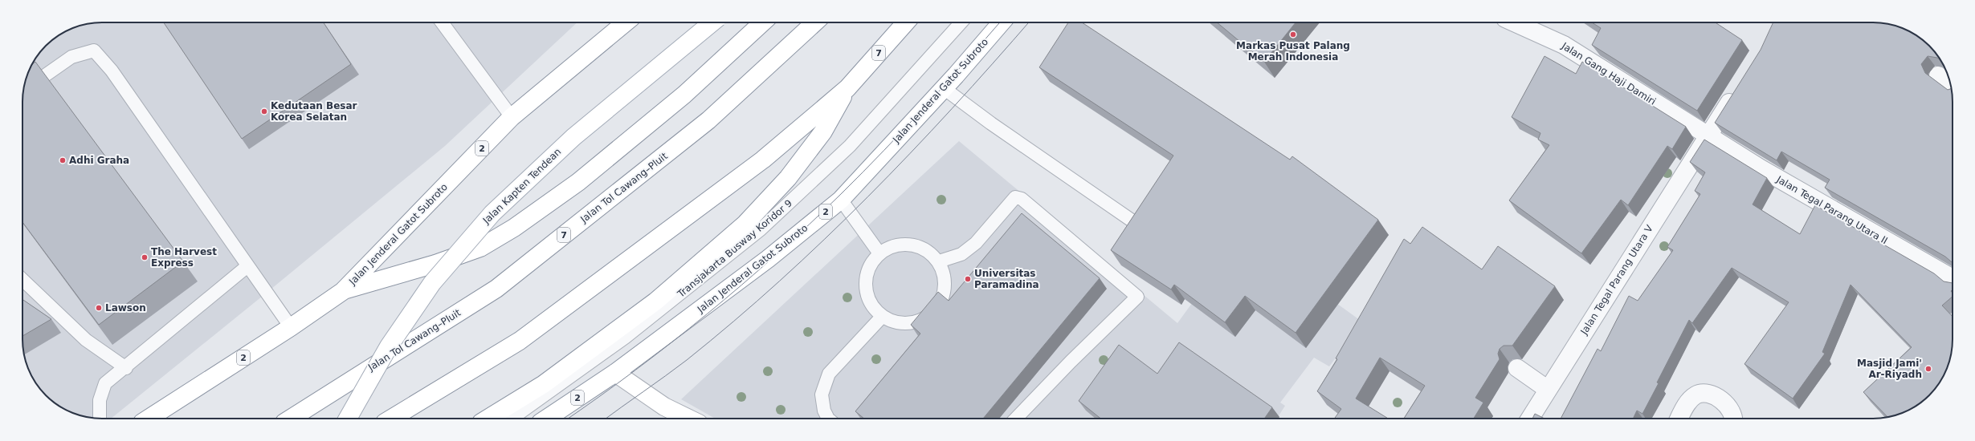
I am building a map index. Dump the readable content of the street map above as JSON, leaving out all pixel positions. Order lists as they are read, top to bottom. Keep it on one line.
{"streets":{"main road":["7","Jalan Jenderal Gatot Subroto","2","Jalan Kapten Tendean","Jalan Tol Cawang–Pluit"],"street":["Jalan Gang Haji Damiri","Jalan Tegal Parang Utara II","Jalan Tegal Parang Utara V"],"lane":["Transjakarta Busway Koridor 9"]},"crossings":[["Jalan Gang Haji Damiri","Jalan Tegal Parang Utara II"],["Jalan Gang Haji Damiri","Jalan Tegal Parang Utara V"],["Jalan Tegal Parang Utara II","Jalan Tegal Parang Utara V"]],"places":["Markas Pusat Palang Merah Indonesia","Kedutaan Besar Korea Selatan","Adhi Graha","The Harvest Express","Universitas Paramadina","Lawson","Masjid Jami' Ar-Riyadh"]}
